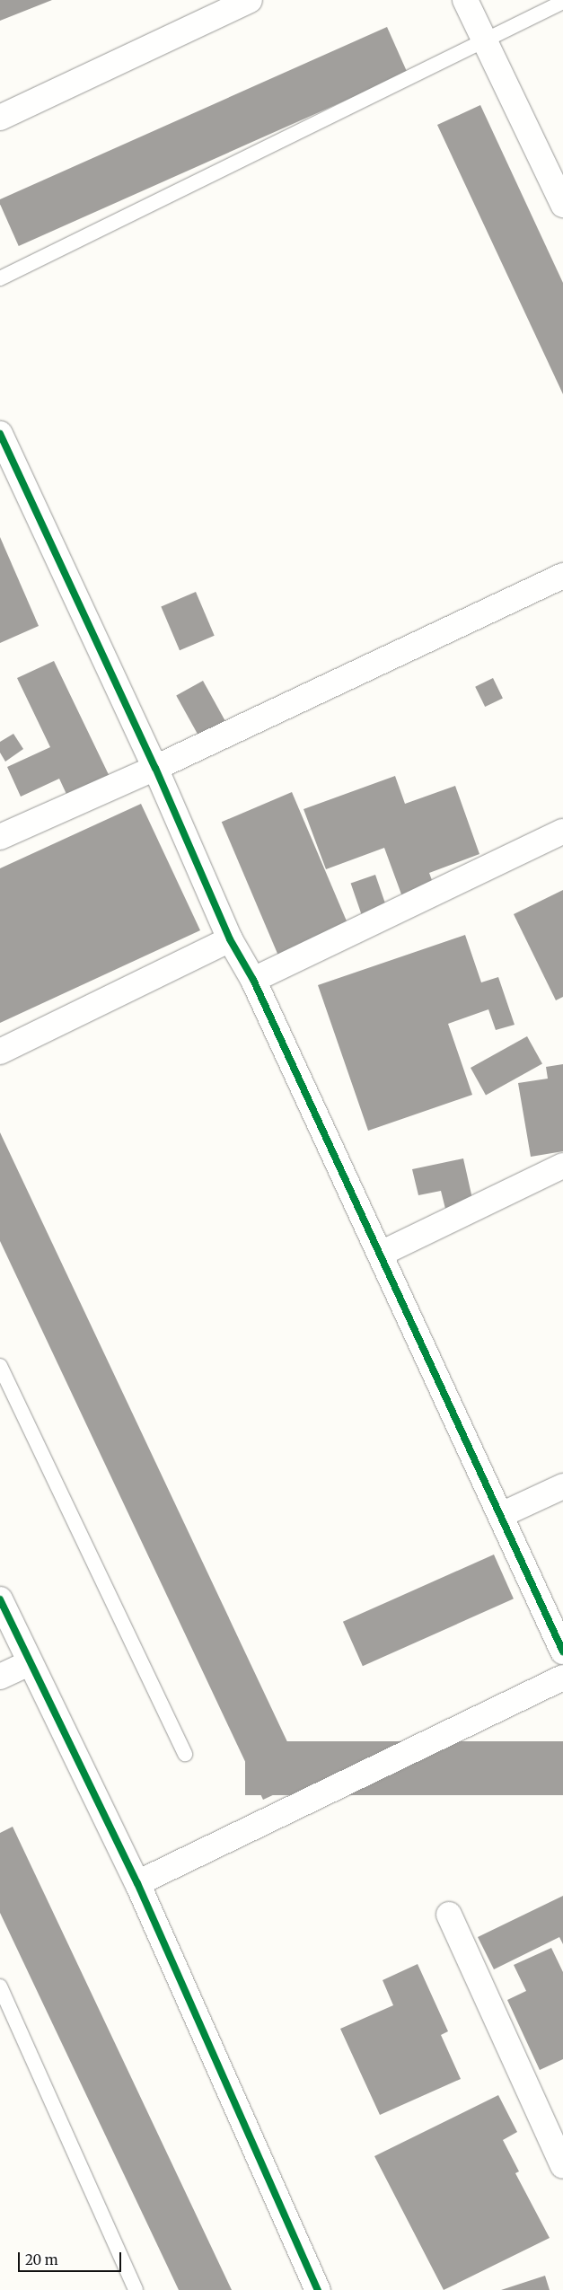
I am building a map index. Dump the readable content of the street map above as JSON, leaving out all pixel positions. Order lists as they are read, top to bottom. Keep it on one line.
{"scale_bar":"20 m"}
